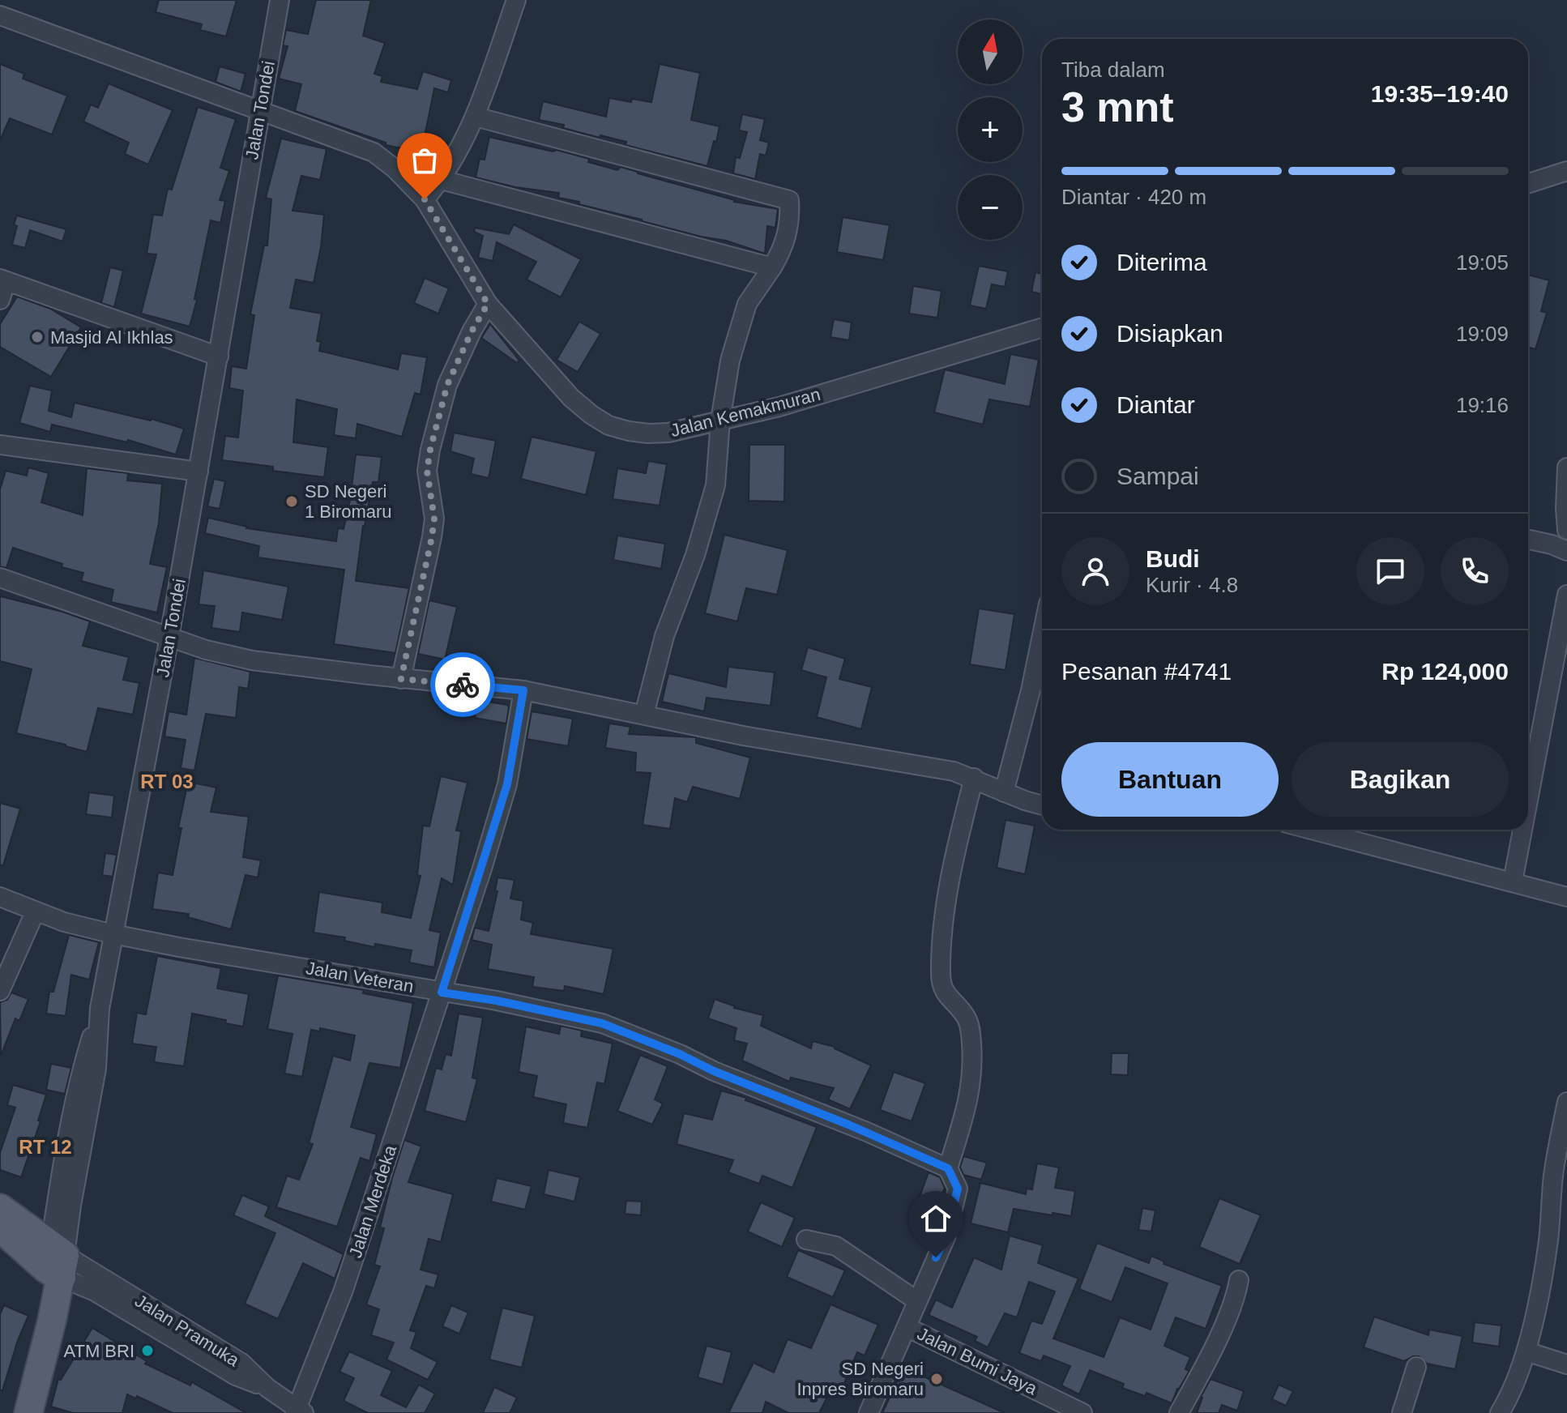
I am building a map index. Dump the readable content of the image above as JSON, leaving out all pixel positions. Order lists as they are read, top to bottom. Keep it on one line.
{"streets":{"street":["Jalan Tondei","Jalan Kemakmuran","Jalan Veteran","Jalan Merdeka","Jalan Pramuka","Jalan Bumi Jaya"]},"crossings":[["Jalan Tondei","Jalan Kemakmuran"],["Jalan Tondei","Jalan Veteran"],["Jalan Tondei","Jalan Pramuka"],["Jalan Veteran","Jalan Merdeka"],["Jalan Merdeka","Jalan Pramuka"]],"districts":["RT 03","RT 12"],"places":["Masjid Al Ikhlas","SD Negeri 1 Biromaru","ATM BRI","SD Negeri Inpres Biromaru"],"north":"top","page":{"map_buttons":["+","−"],"heading":["3 mnt","Tiba dalam","19:35–19:40"],"panel":["Budi","Kurir · 4.8","Pesanan #4741","Rp 124,000"],"bar":"Diantar · 420 m","list":[["Diterima","19:05"],["Disiapkan","19:09"],["Diantar","19:16"],"Sampai"],"buttons":["Bantuan","Bagikan"]}}
